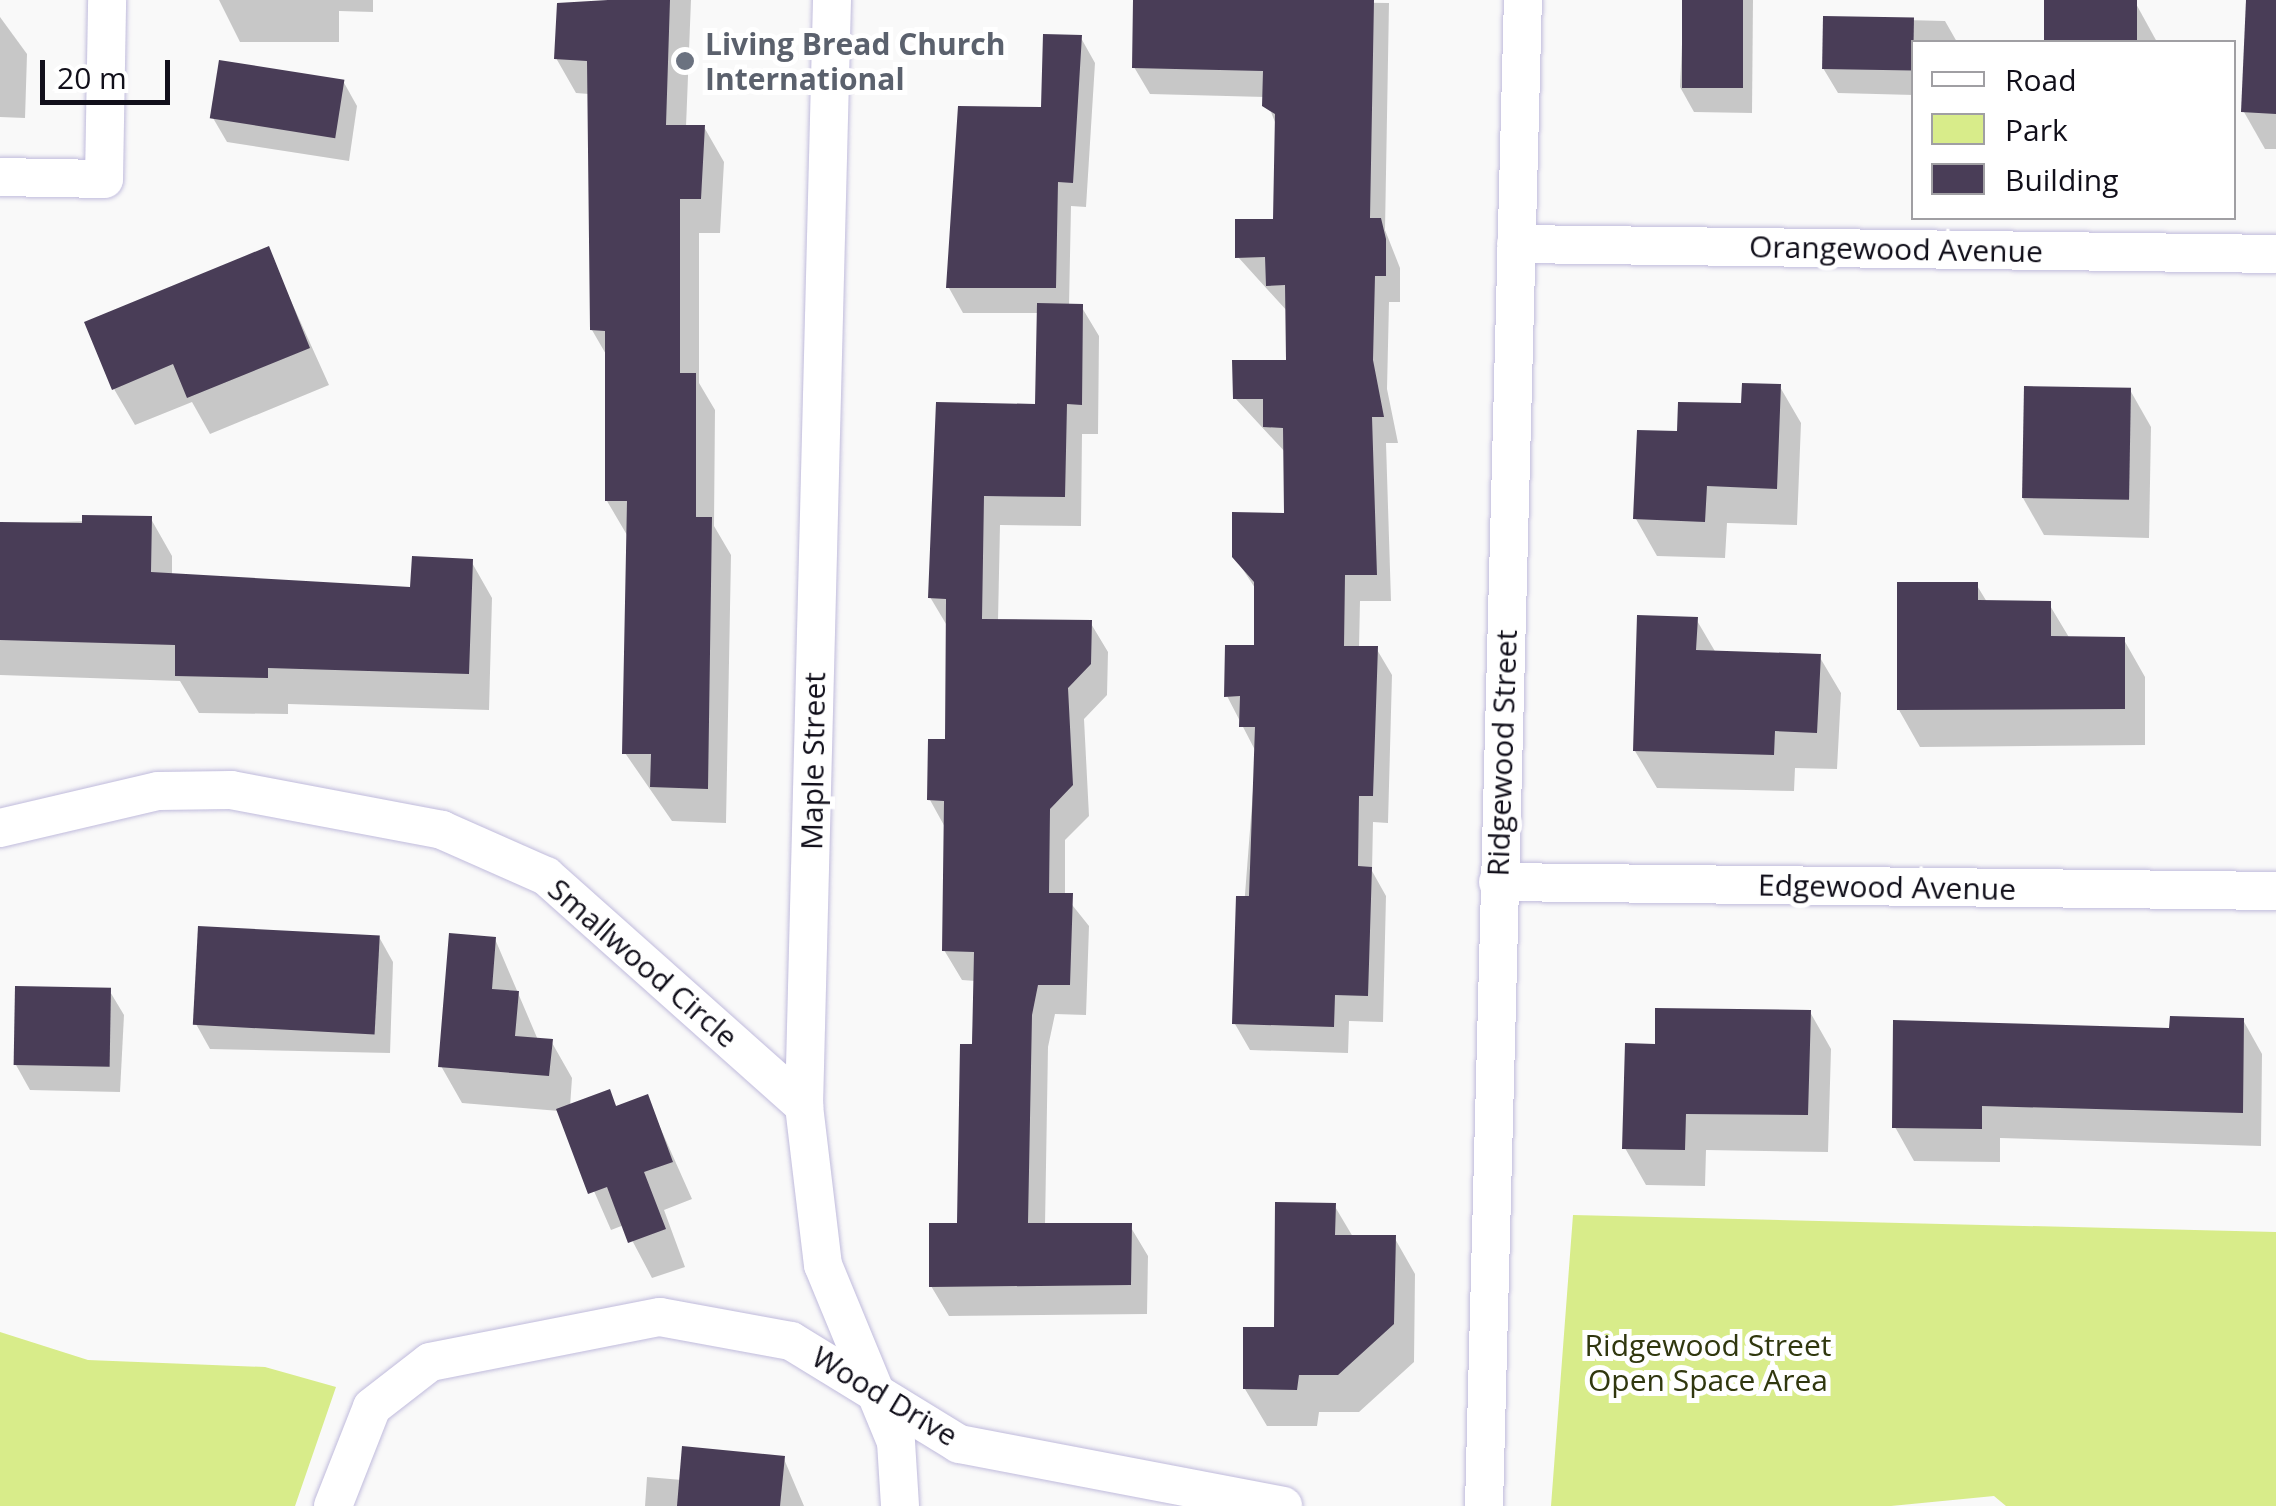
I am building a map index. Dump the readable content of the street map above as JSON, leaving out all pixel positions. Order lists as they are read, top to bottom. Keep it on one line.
{"streets":{"street":["Orangewood Avenue","Ridgewood Street","Maple Street","Edgewood Avenue","Smallwood Circle","Wood Drive"]},"crossings":[["Orangewood Avenue","Ridgewood Street"],["Ridgewood Street","Edgewood Avenue"],["Maple Street","Smallwood Circle"],["Maple Street","Wood Drive"]],"parks":["Ridgewood Street Open Space Area"],"places":["Living Bread Church International"],"legend":["Road","Park","Building"],"scale_bar":"20 m"}
